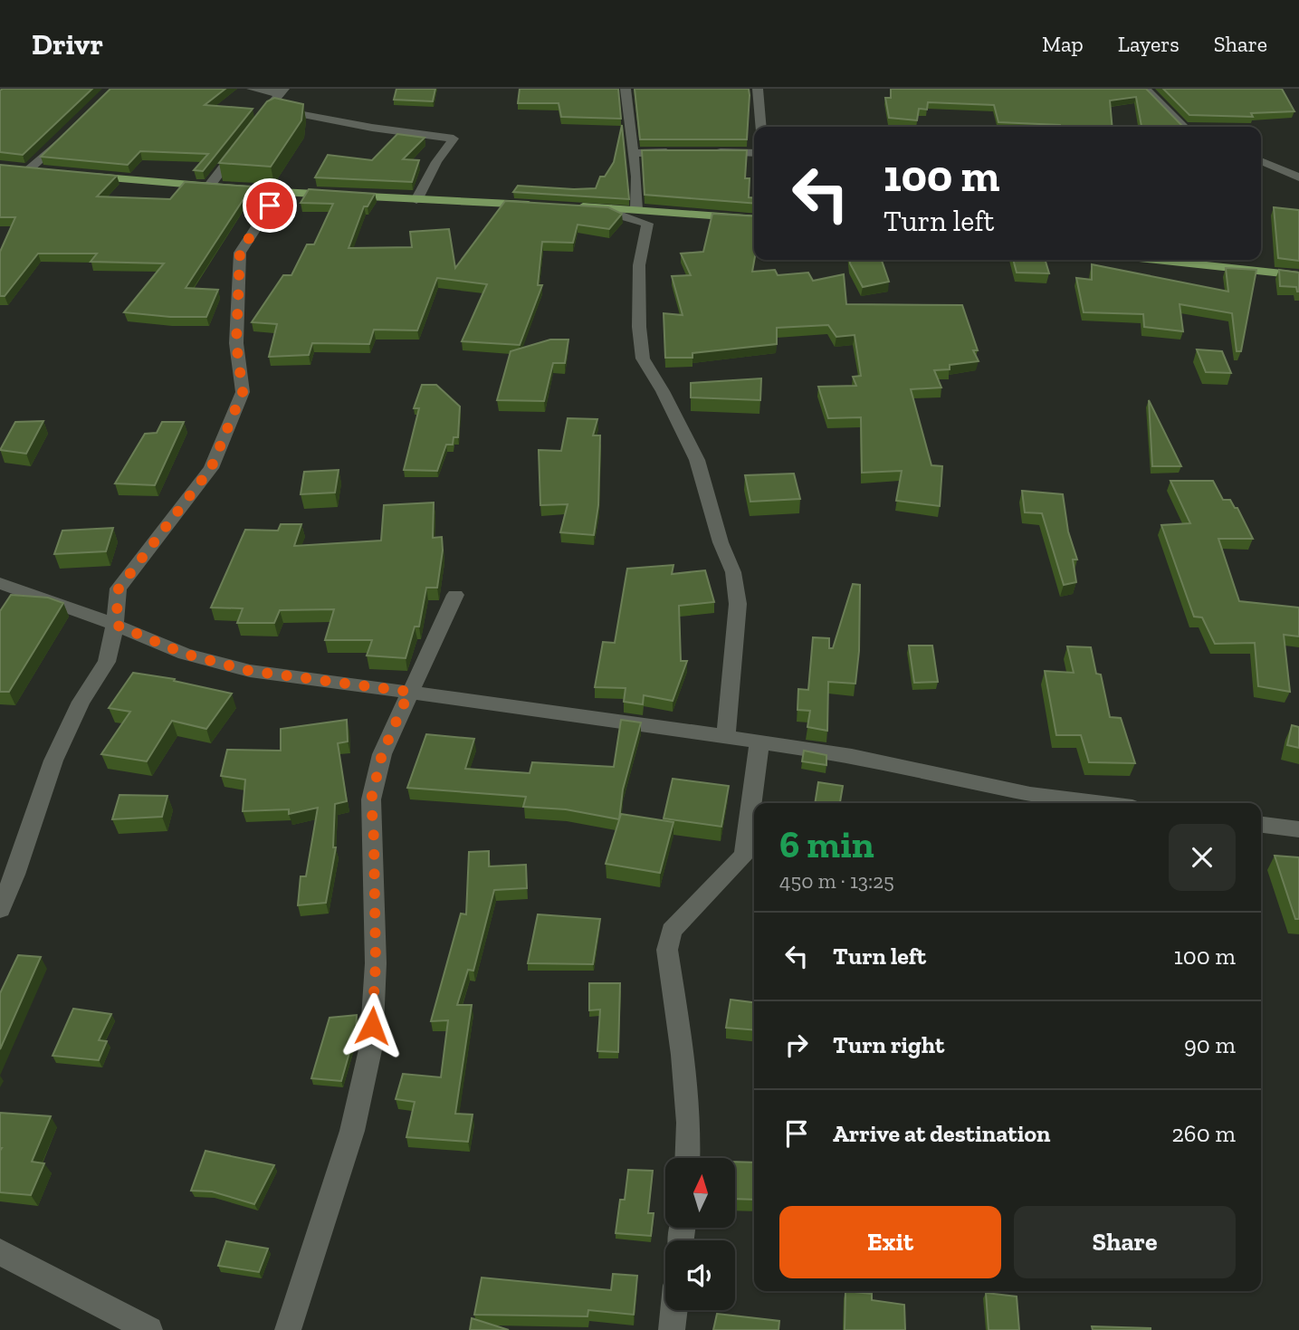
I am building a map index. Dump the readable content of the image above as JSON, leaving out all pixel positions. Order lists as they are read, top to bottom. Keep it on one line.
{"north":"top","page":{"header":"Drivr","nav":["Map","Layers","Share"],"turn":["100 m","Turn left"],"heading":["6 min","450 m · 13:25"],"list":[{"name":"Turn left","value":"100 m"},{"name":"Turn right","value":"90 m"},{"name":"Arrive at destination","value":"260 m"}],"buttons":["Exit","Share"]}}
